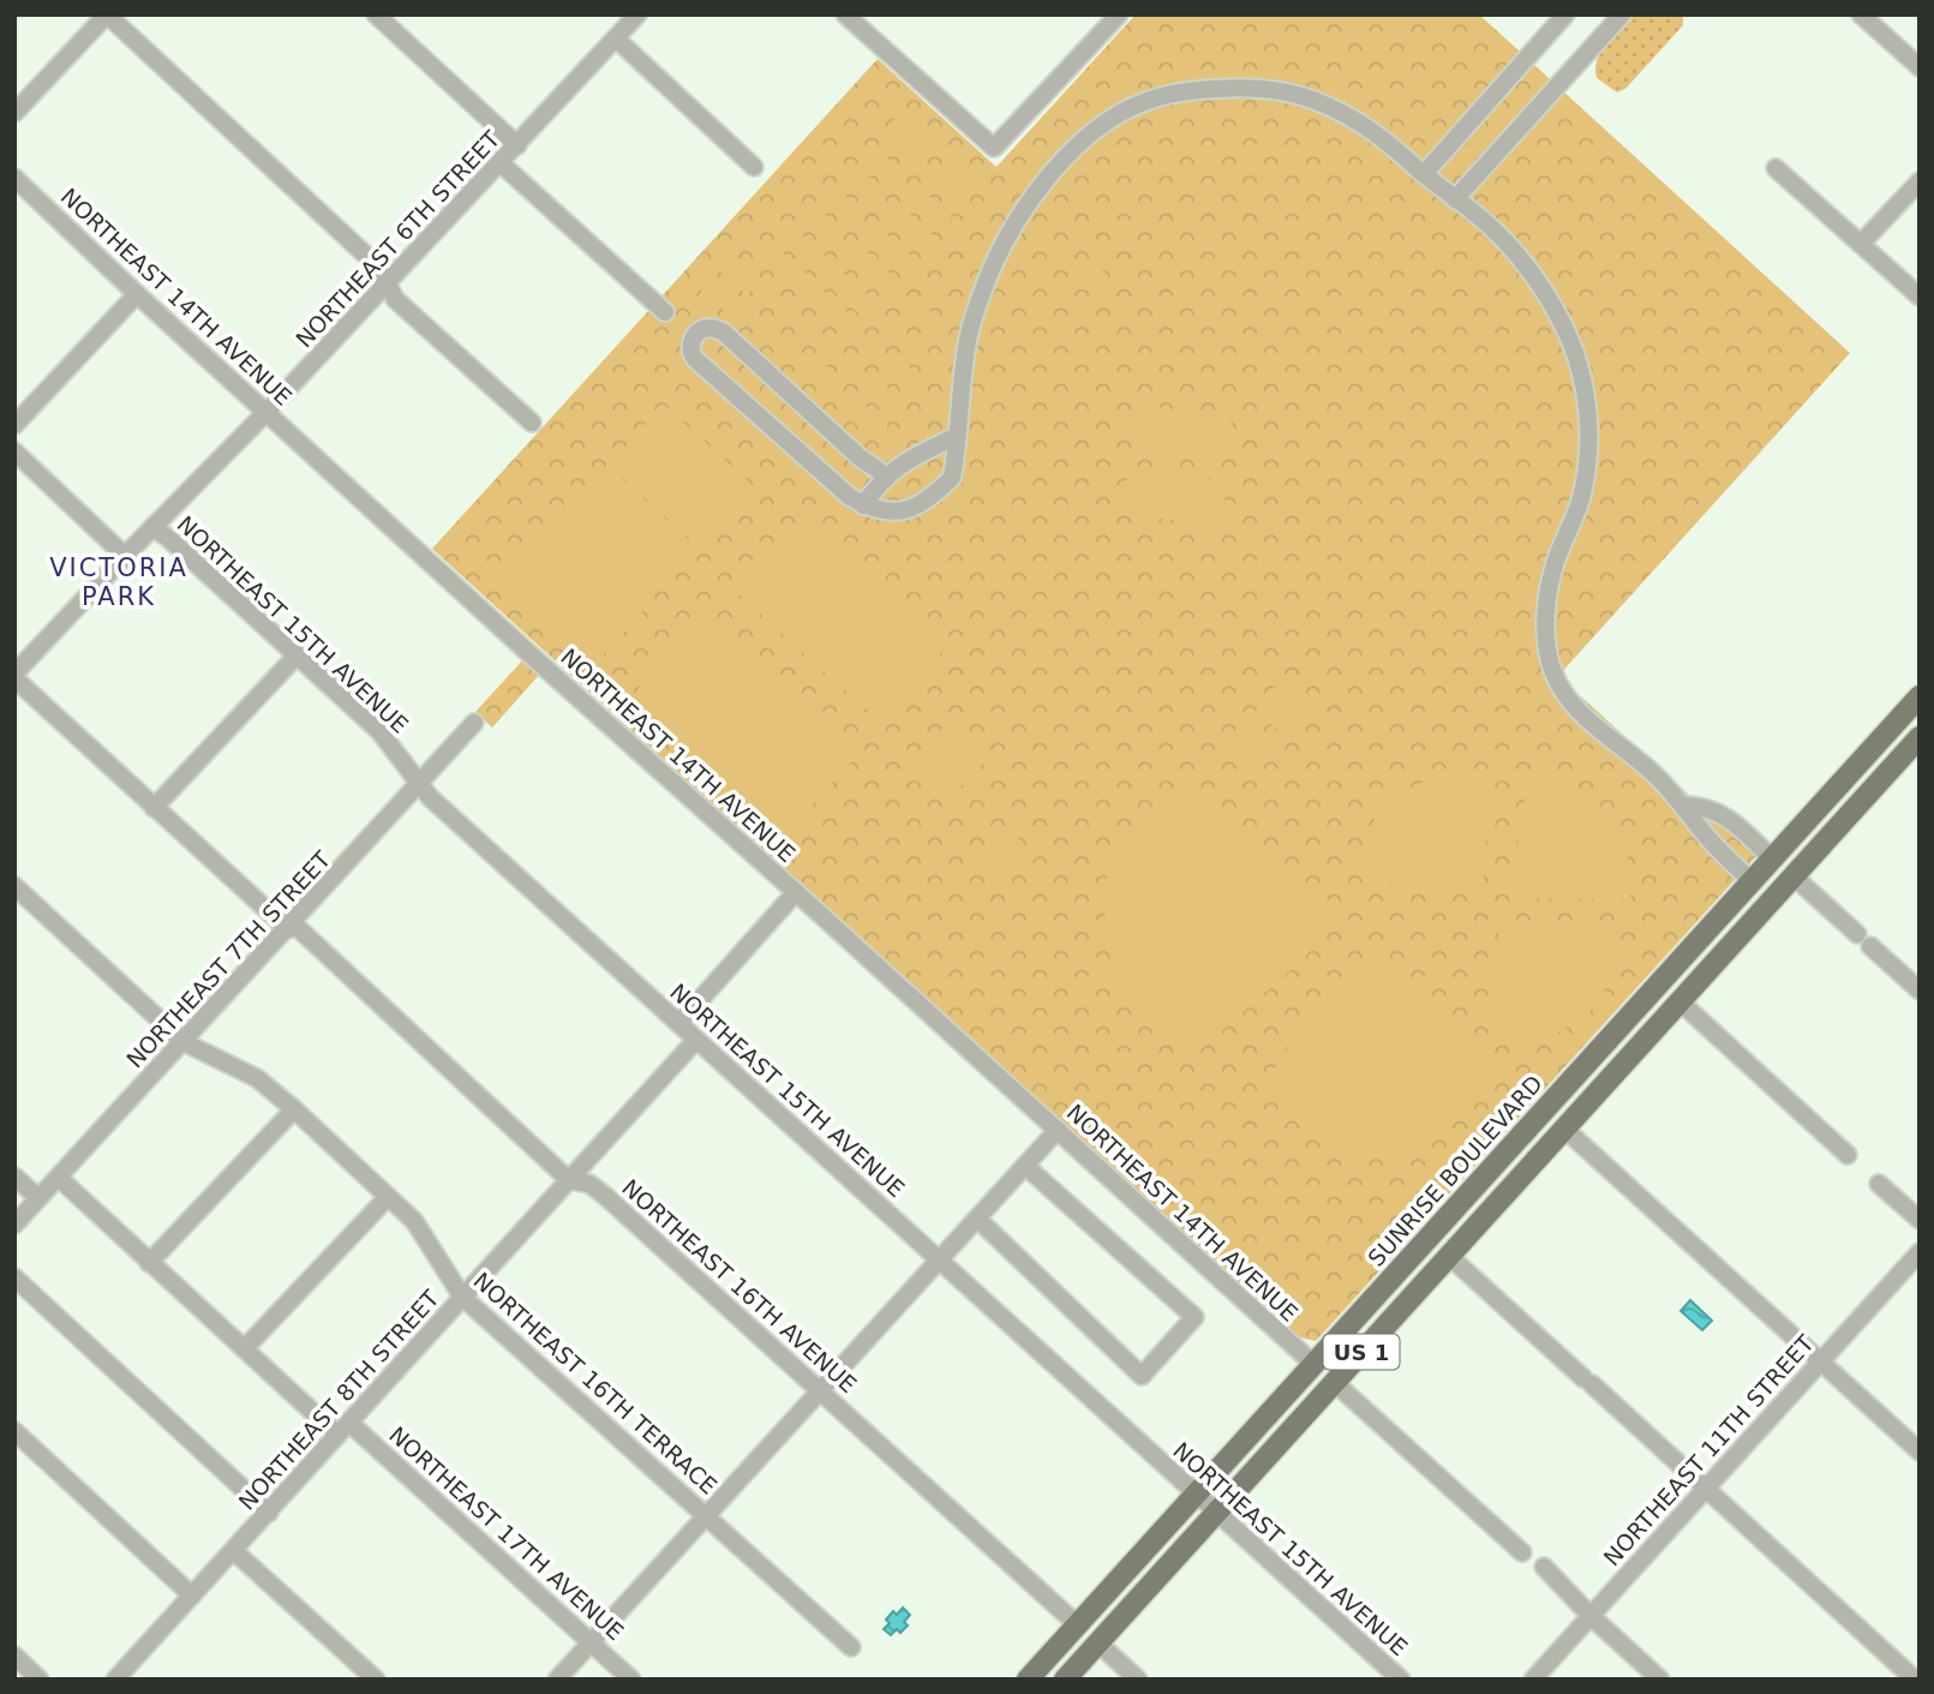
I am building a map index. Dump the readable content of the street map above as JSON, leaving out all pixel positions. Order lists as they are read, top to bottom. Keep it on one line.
{"streets":{"main road":["SUNRISE BOULEVARD","US 1"],"street":["NORTHEAST 6TH STREET","NORTHEAST 14TH AVENUE","NORTHEAST 15TH AVENUE","NORTHEAST 7TH STREET","NORTHEAST 16TH AVENUE","NORTHEAST 16TH TERRACE","NORTHEAST 8TH STREET","NORTHEAST 11TH STREET","NORTHEAST 17TH AVENUE"]},"crossings":[["NORTHEAST 6TH STREET","NORTHEAST 14TH AVENUE"],["NORTHEAST 6TH STREET","NORTHEAST 15TH AVENUE"],["NORTHEAST 6TH STREET","NORTHEAST 16TH AVENUE"],["NORTHEAST 14TH AVENUE","SUNRISE BOULEVARD"],["NORTHEAST 15TH AVENUE","NORTHEAST 7TH STREET"],["NORTHEAST 15TH AVENUE","SUNRISE BOULEVARD"],["NORTHEAST 15TH AVENUE","US 1"],["NORTHEAST 15TH AVENUE","NORTHEAST 8TH STREET"],["NORTHEAST 7TH STREET","NORTHEAST 16TH AVENUE"],["NORTHEAST 7TH STREET","NORTHEAST 16TH TERRACE"],["NORTHEAST 7TH STREET","NORTHEAST 17TH AVENUE"],["SUNRISE BOULEVARD","NORTHEAST 16TH AVENUE"],["NORTHEAST 16TH AVENUE","NORTHEAST 8TH STREET"],["NORTHEAST 16TH TERRACE","NORTHEAST 8TH STREET"],["NORTHEAST 8TH STREET","NORTHEAST 17TH AVENUE"]],"districts":["VICTORIA PARK"]}
